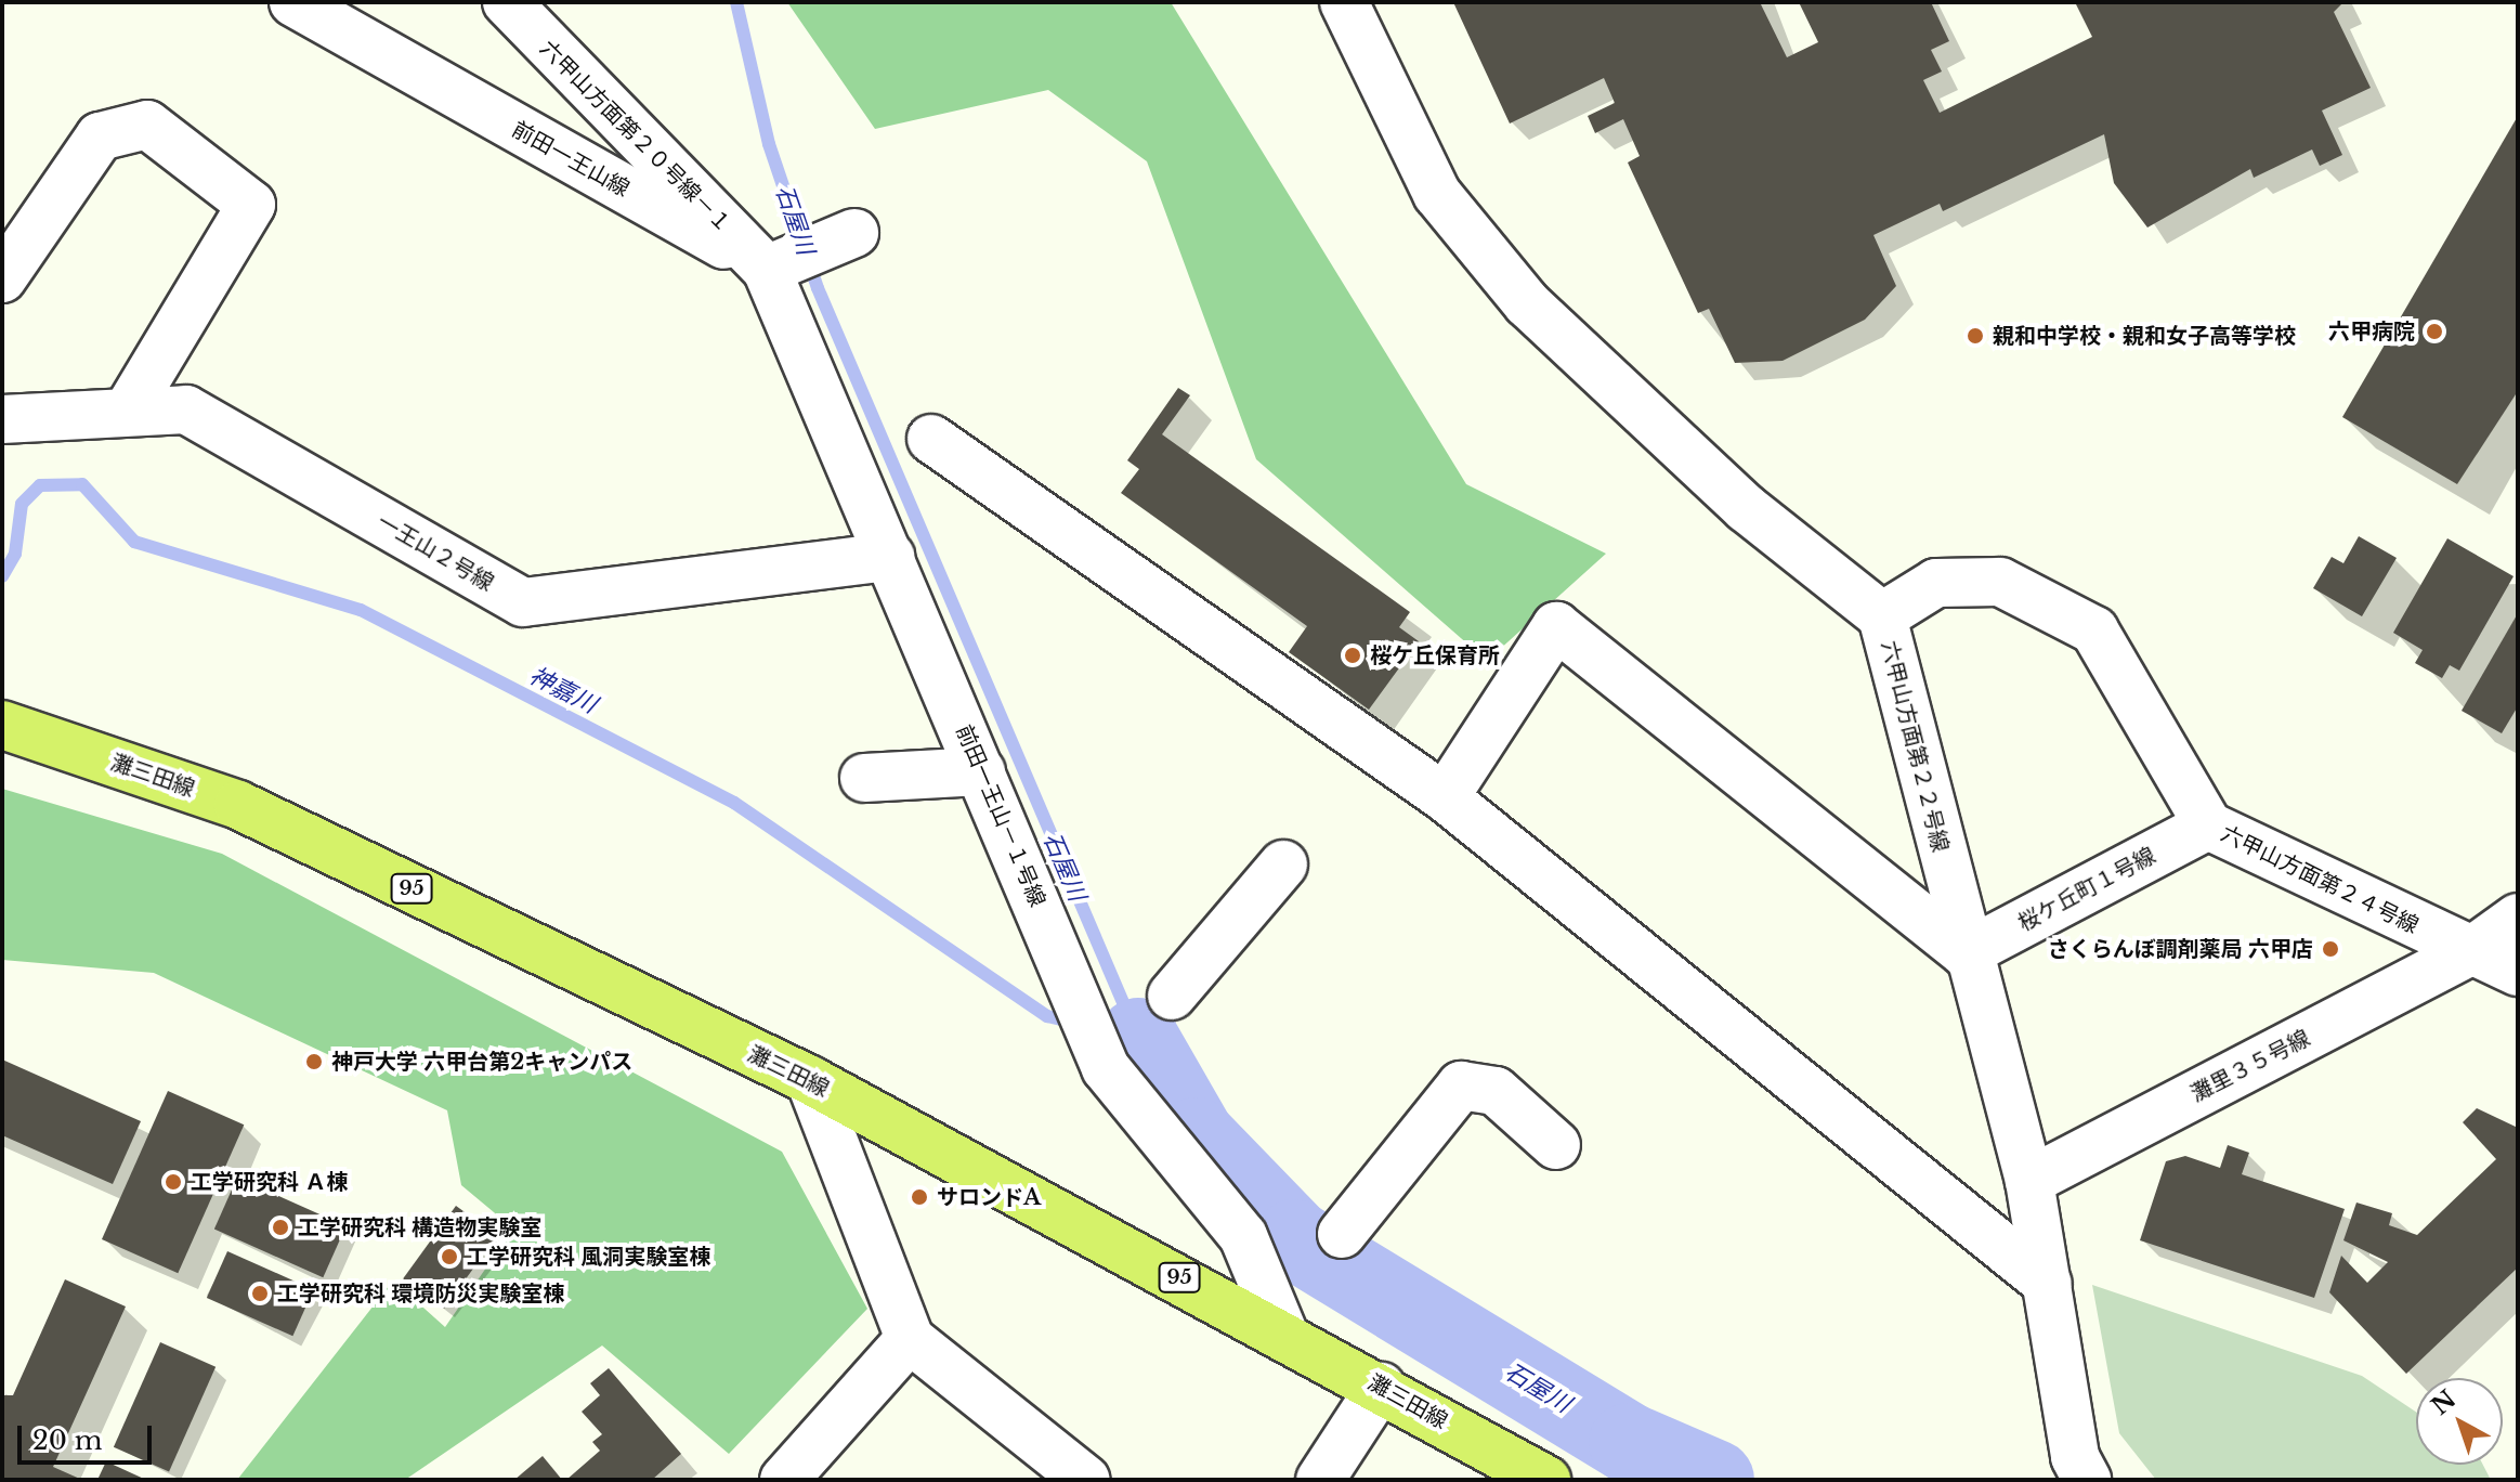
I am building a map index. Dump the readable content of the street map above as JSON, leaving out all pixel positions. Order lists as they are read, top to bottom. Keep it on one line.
{"streets":{"main road":["灘三田線","95"],"street":["六甲山方面第２０号線－１","前田一王山線","一王山２号線","六甲山方面第２２号線","前田一王山－１号線","六甲山方面第２４号線","桜ケ丘町１号線","灘里３５号線"]},"crossings":[["六甲山方面第２０号線－１","前田一王山線"],["六甲山方面第２０号線－１","前田一王山－１号線"],["前田一王山線","前田一王山－１号線"],["一王山２号線","前田一王山－１号線"],["六甲山方面第２２号線","六甲山方面第２４号線"],["六甲山方面第２２号線","桜ケ丘町１号線"],["六甲山方面第２２号線","灘里３５号線"],["灘三田線","前田一王山－１号線"],["六甲山方面第２４号線","桜ケ丘町１号線"],["六甲山方面第２４号線","灘里３５号線"]],"water":["石屋川","神嘉川"],"places":["六甲病院","親和中学校・親和女子高等学校","桜ケ丘保育所","さくらんぼ調剤薬局 六甲店","神戸大学 六甲台第2キャンパス","工学研究科 Ａ棟","サロンドA","工学研究科 構造物実験室","工学研究科 風洞実験室棟","工学研究科 環境防災実験室棟"],"scale_bar":"20 m","north":"top left"}
